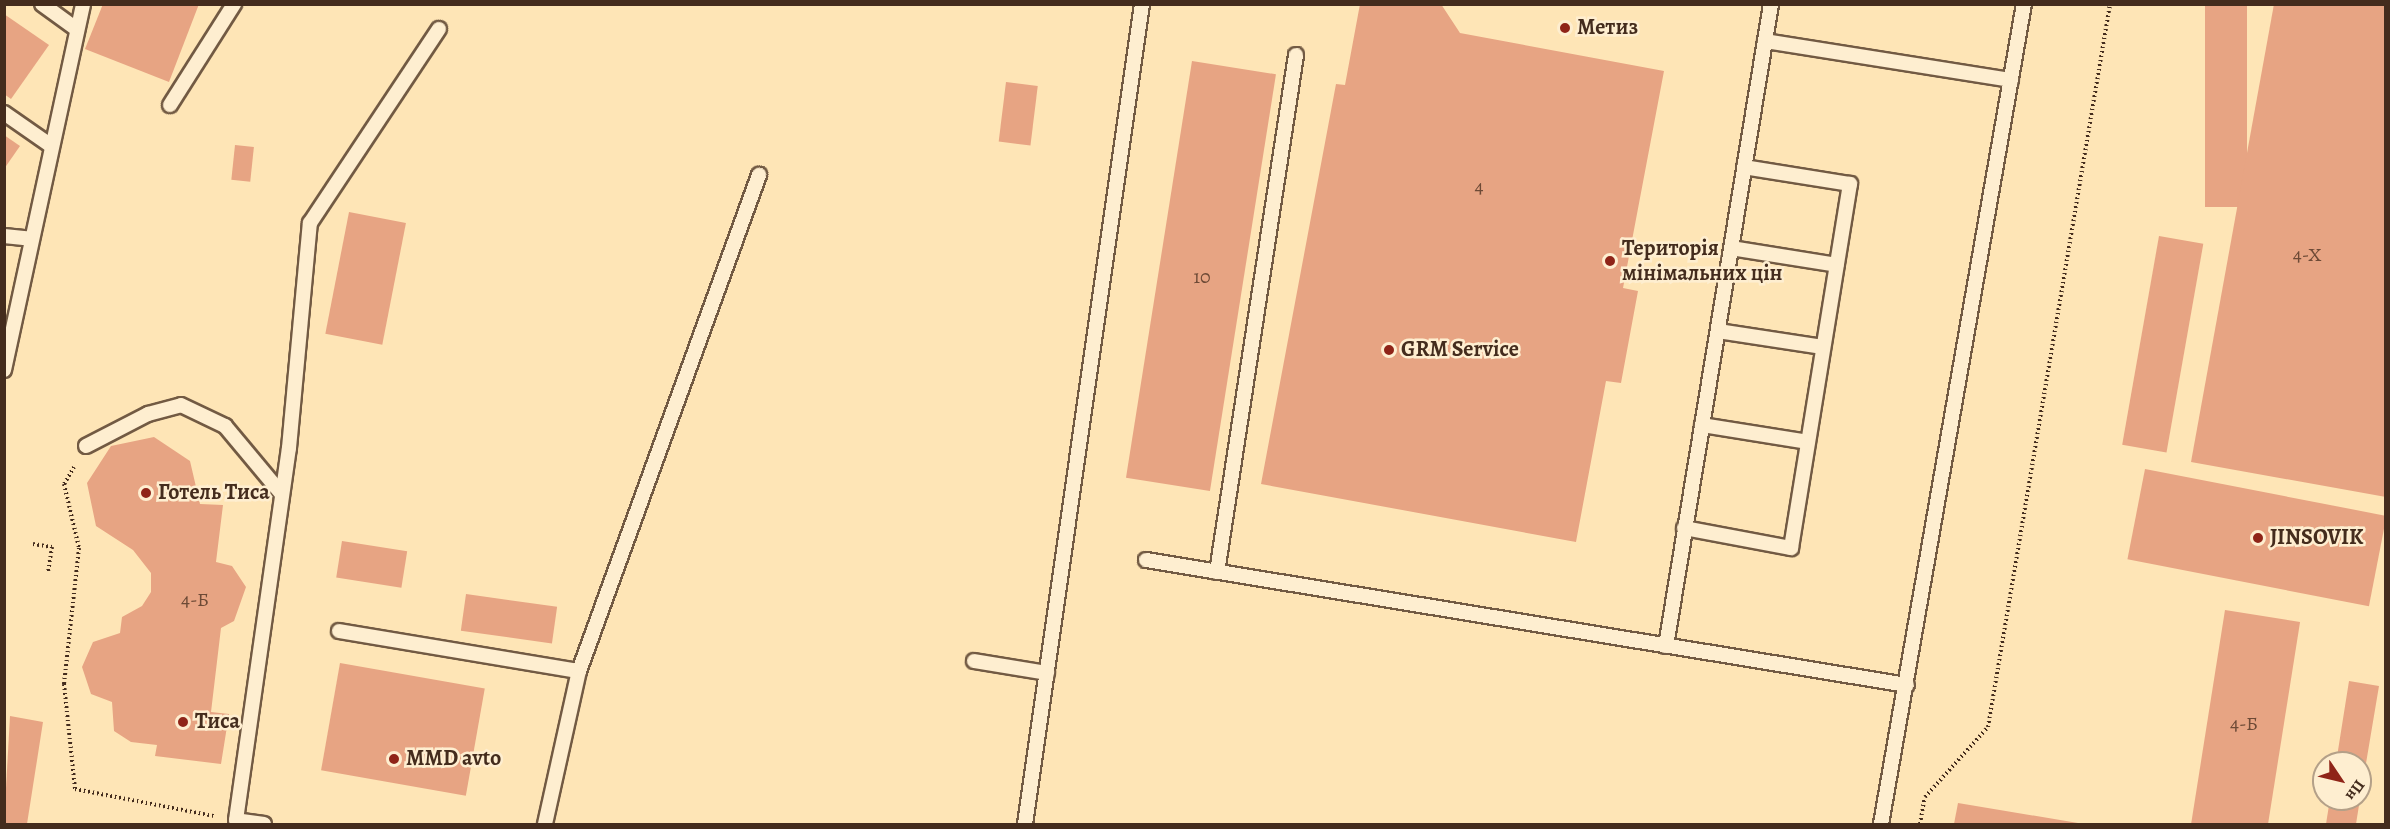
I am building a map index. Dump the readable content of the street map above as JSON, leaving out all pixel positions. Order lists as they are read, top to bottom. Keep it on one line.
{"places":["Метиз","Територія мінімальних цін","GRM Service","Готель Тиса","JINSOVIK","Тиса","MMD avto"],"house_numbers":["4","4-Х","10","4-Б","4-Б"],"north":"bottom right"}
